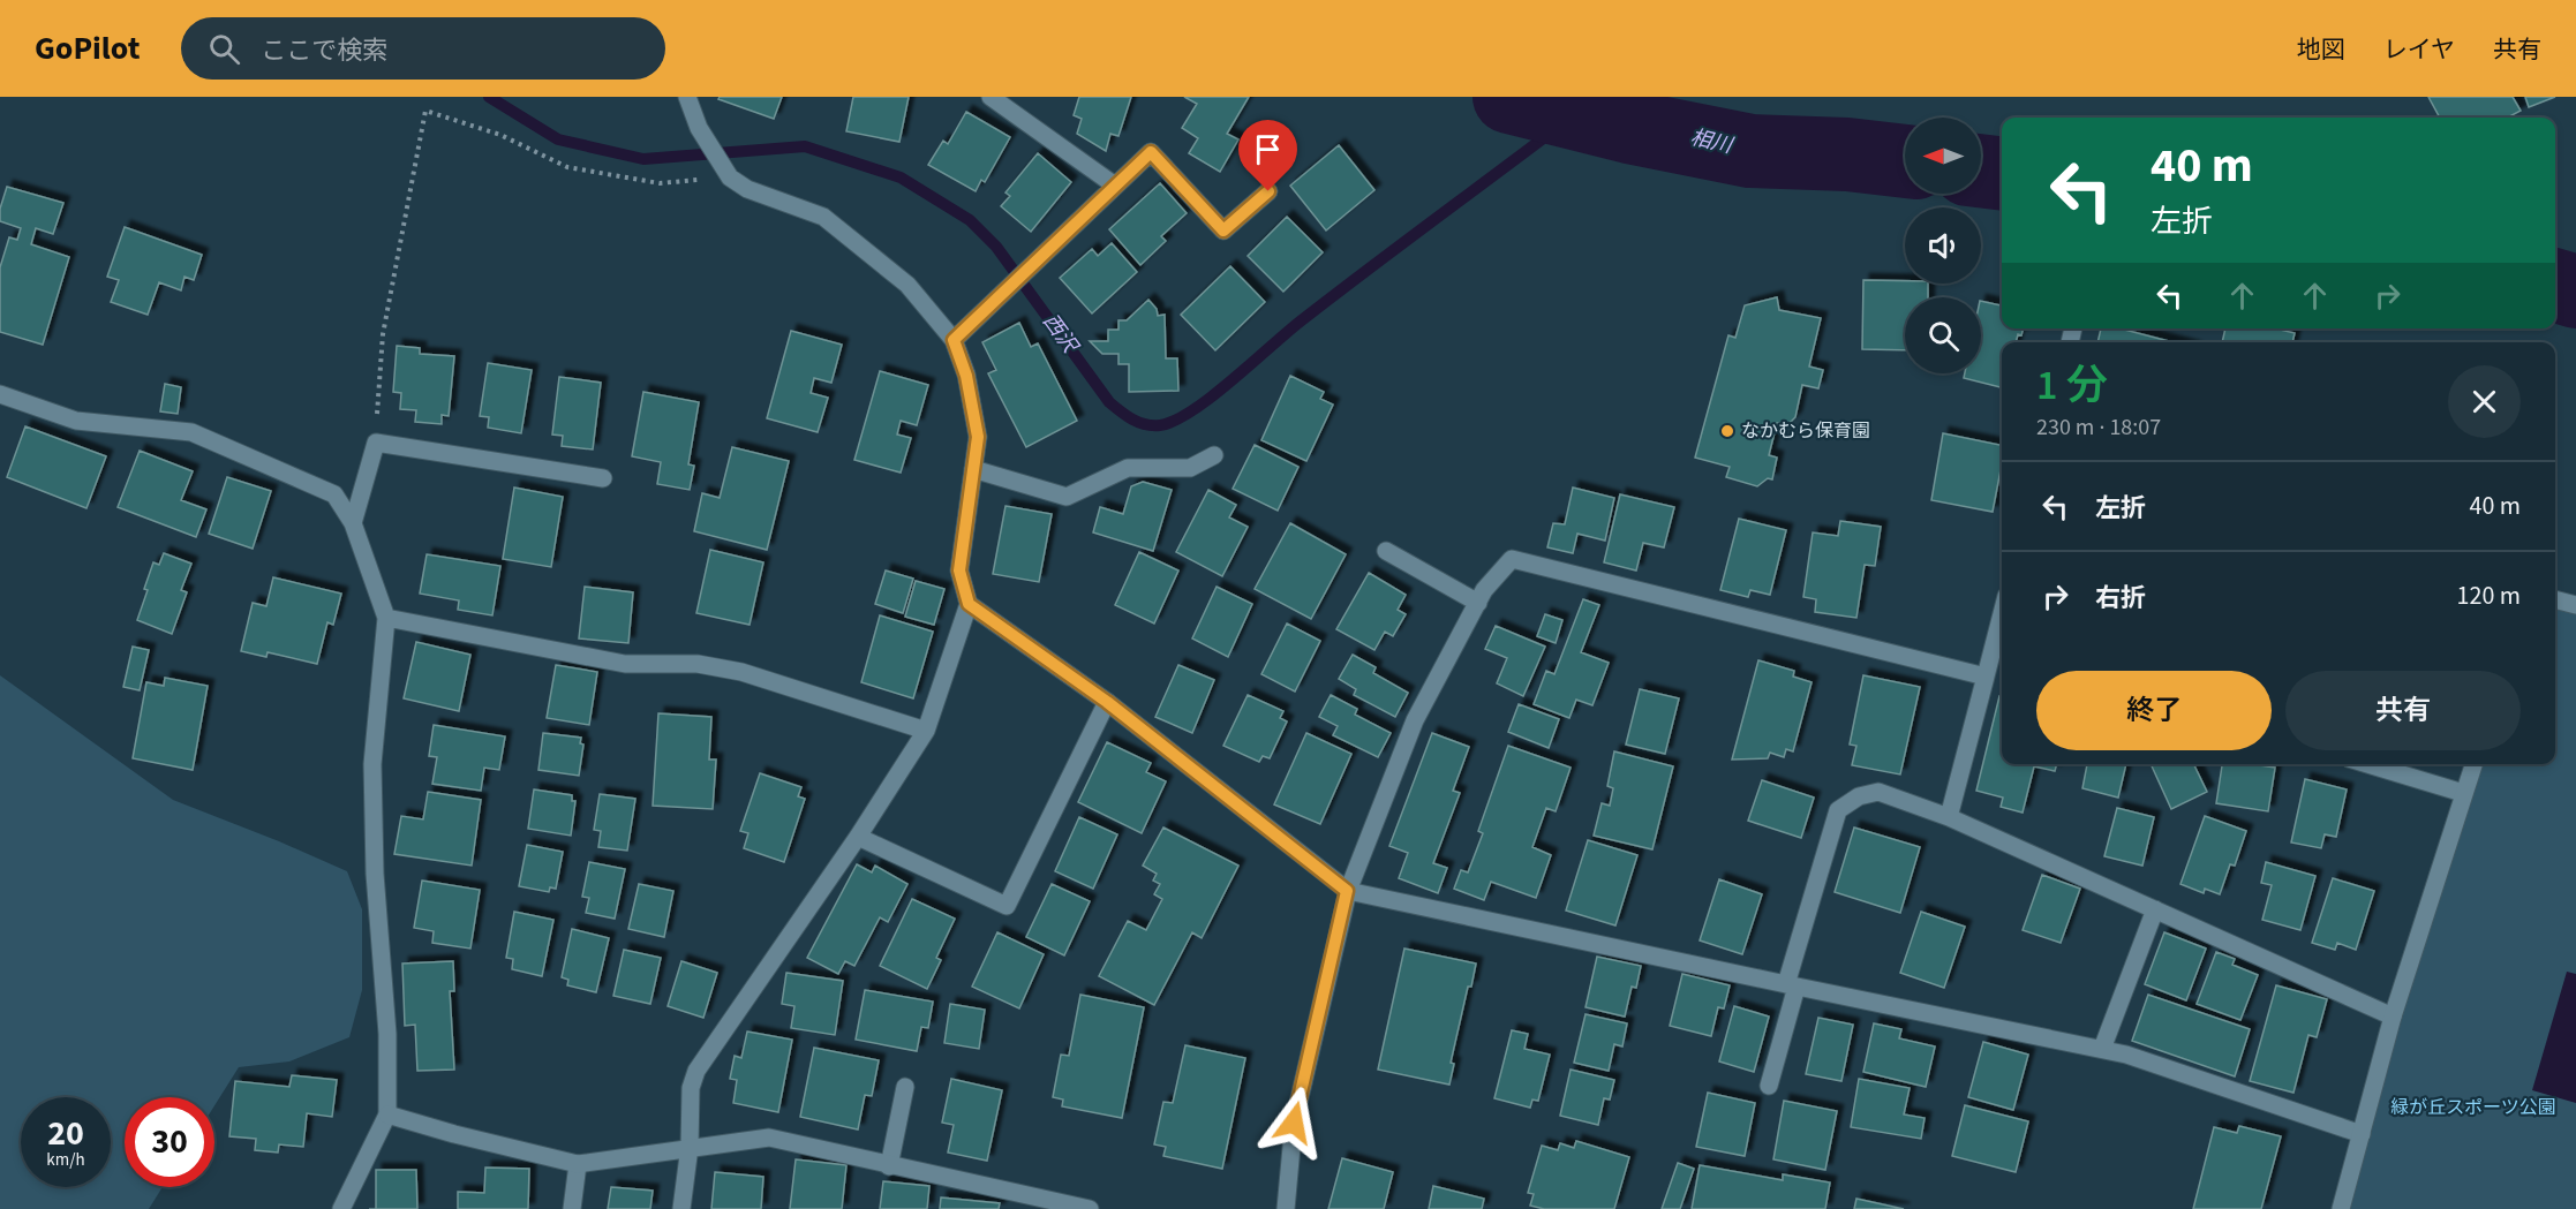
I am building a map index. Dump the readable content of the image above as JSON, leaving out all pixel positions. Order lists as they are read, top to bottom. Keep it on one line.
{"water":["相川","西沢"],"parks":["緑が丘スポーツ公園"],"places":["なかむら保育園"],"north":"left","page":{"header":"GoPilot","search":"ここで検索","nav":["地図","レイヤ","共有"],"turn":["40 m","左折"],"heading":["1 分","230 m · 18:07"],"list":[{"name":"左折","value":"40 m"},{"name":"右折","value":"120 m"}],"buttons":["終了","共有"],"speed":"20 km/h","limit":"30"}}
